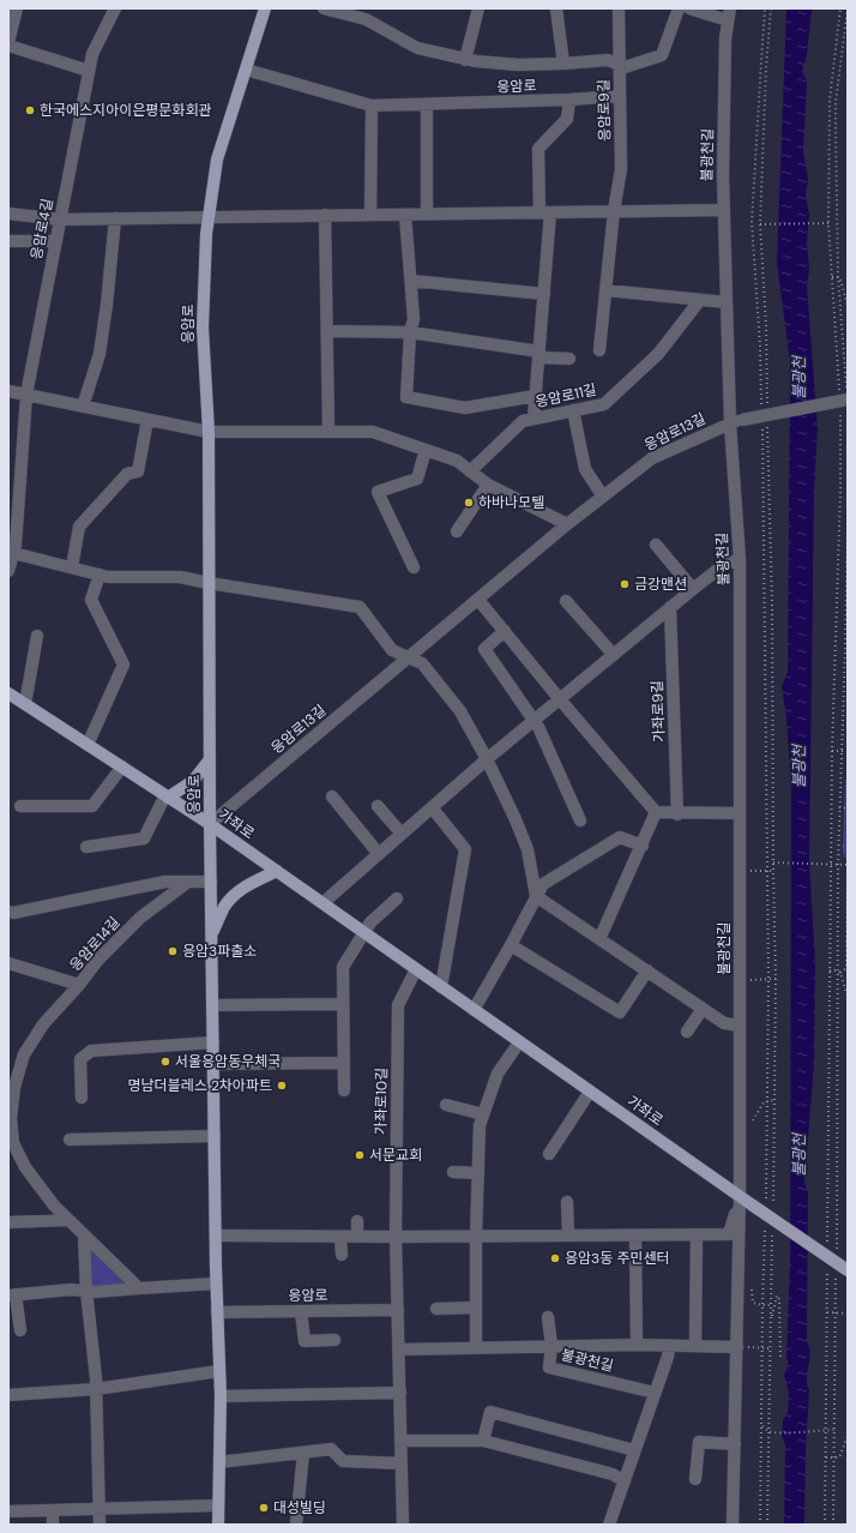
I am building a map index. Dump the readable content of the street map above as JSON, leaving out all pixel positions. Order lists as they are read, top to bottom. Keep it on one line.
{"streets":{"main road":["응암로","가좌로"],"street":["응암로9길","불광천길","응암로4길","응암로11길","응암로13길","가좌로9길","응암로14길","가좌로10길"]},"crossings":[["응암로","응암로9길"],["응암로","응암로13길"],["응암로","가좌로"],["응암로","응암로14길"],["응암로","가좌로10길"],["불광천길","응암로13길"],["불광천길","가좌로"],["응암로13길","가좌로"],["가좌로","가좌로10길"]],"water":["불광천"],"places":["한국에스지아이은평문화회관","하바나모텔","금강맨션","응암3파출소","서울응암동우체국","명남더블레스 2차아파트","서문교회","응암3동 주민센터","대성빌딩"]}
